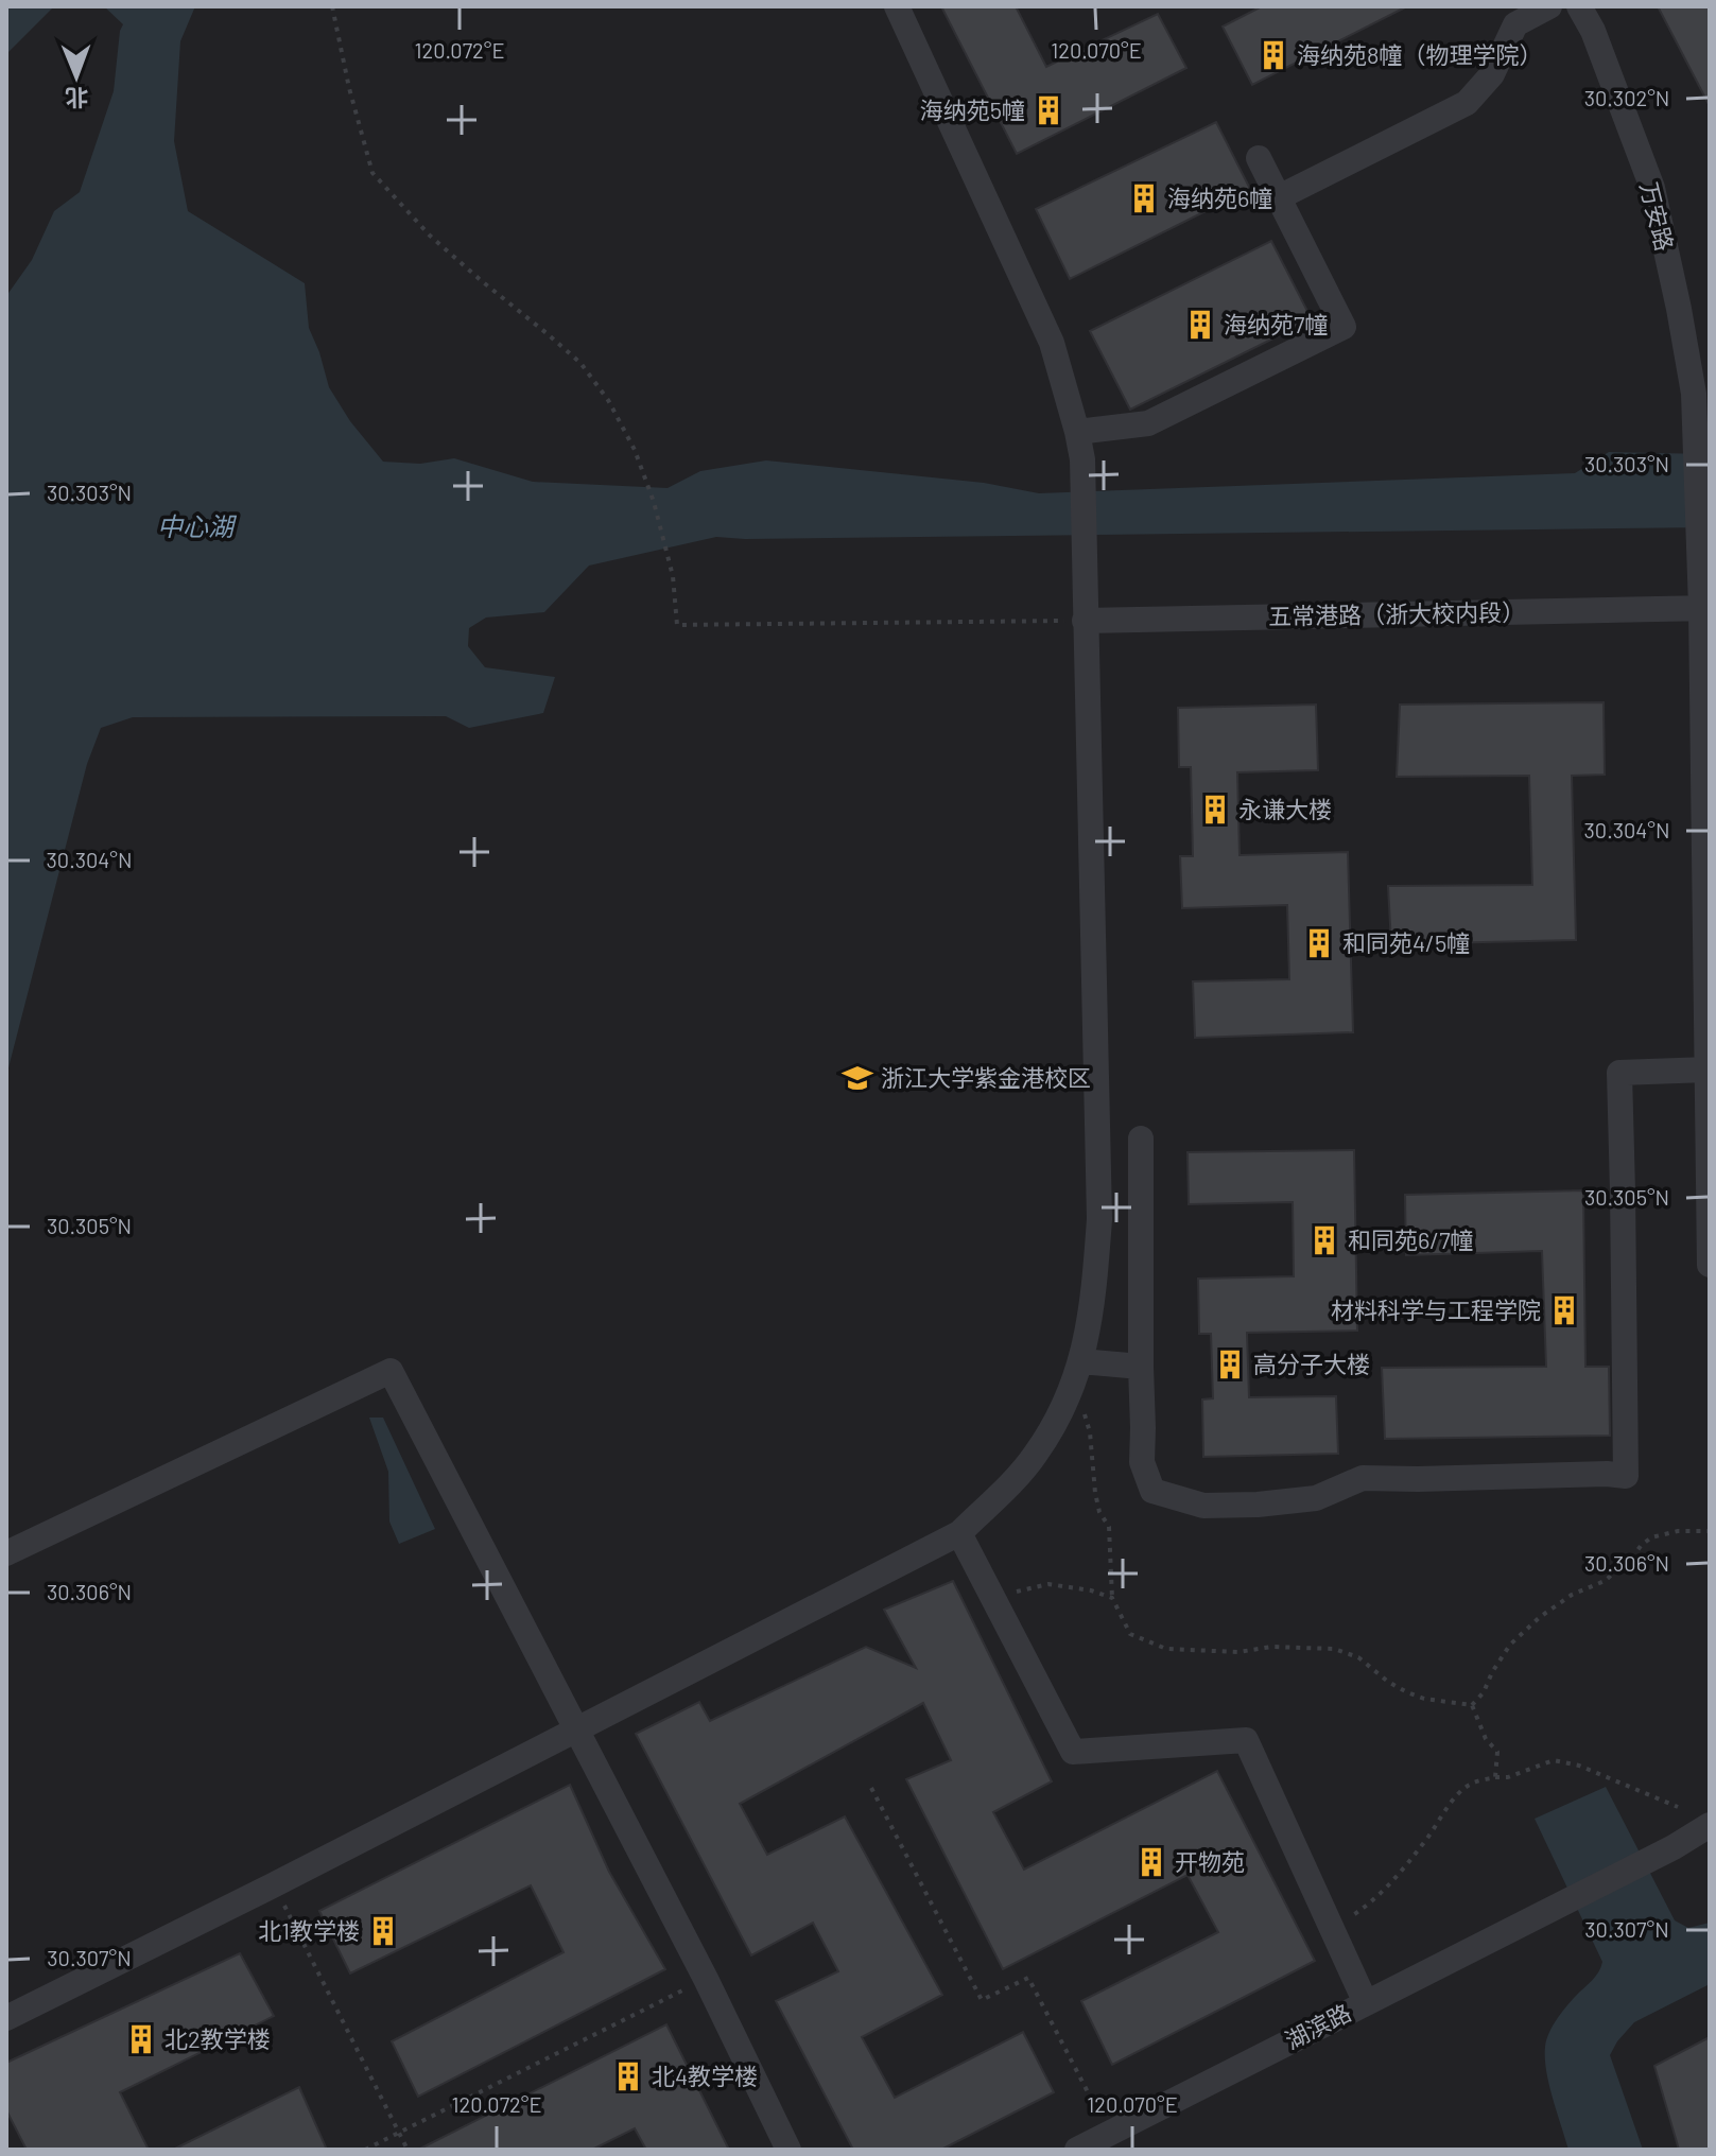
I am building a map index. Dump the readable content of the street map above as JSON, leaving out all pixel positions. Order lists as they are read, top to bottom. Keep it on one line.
{"streets":{"street":["万安路","五常港路（浙大校内段）","湖滨路"]},"crossings":[["万安路","五常港路（浙大校内段）"]],"water":["中心湖"],"places":{"building":["海纳苑8幢（物理学院）","海纳苑5幢","海纳苑6幢","海纳苑7幢","永谦大楼","和同苑4/5幢","和同苑6/7幢","材料科学与工程学院","高分子大楼","开物苑","北1教学楼","北2教学楼","北4教学楼"],"school or university":["浙江大学紫金港校区"]},"north":"bottom","coordinates":["120.072°E","120.070°E","30.302°N","30.303°N","30.304°N","30.305°N","30.306°N","30.307°N"]}
